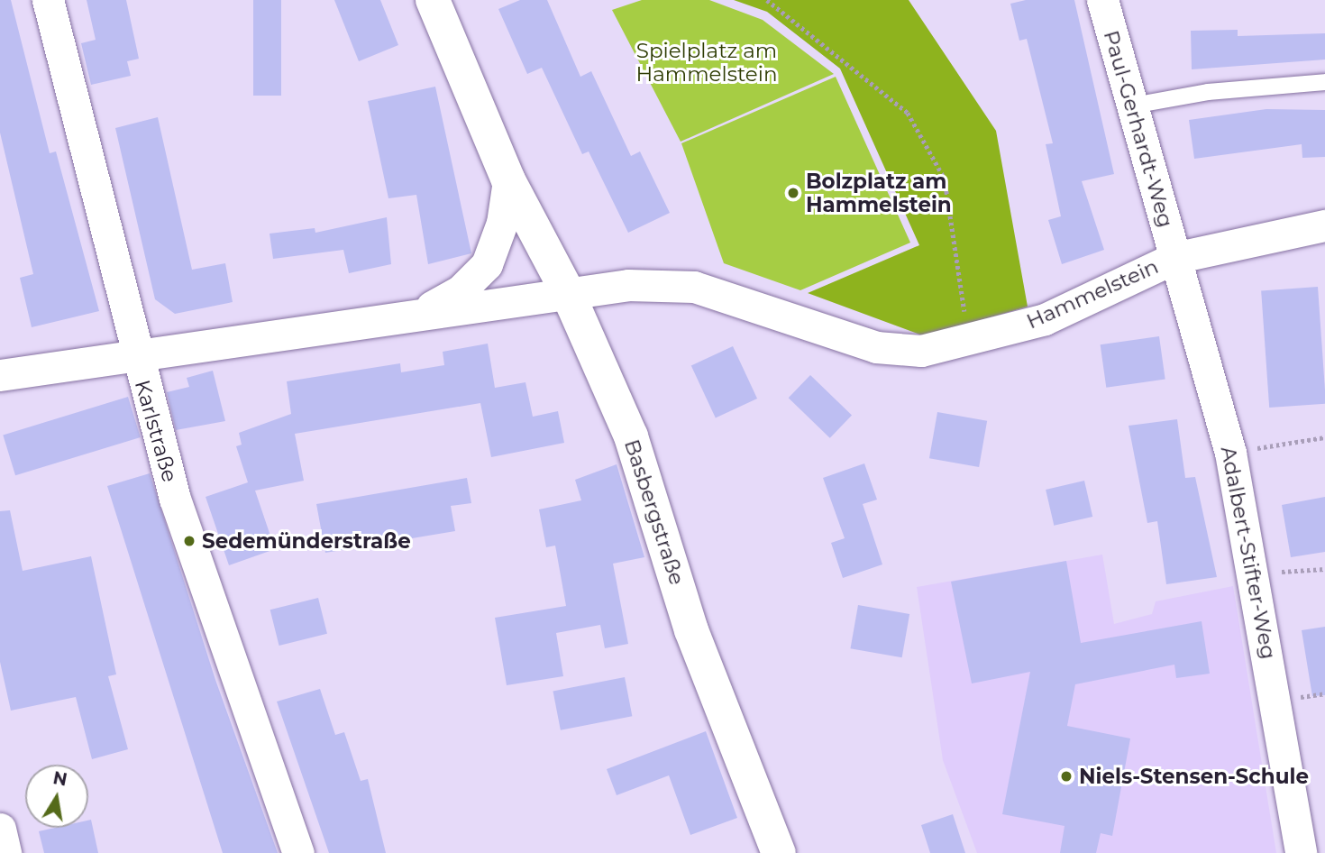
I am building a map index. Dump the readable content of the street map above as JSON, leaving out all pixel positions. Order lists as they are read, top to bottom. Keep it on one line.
{"streets":{"main road":["Basbergstraße"],"street":["Paul-Gerhardt-Weg","Hammelstein","Karlstraße","Adalbert-Stifter-Weg"]},"crossings":[["Paul-Gerhardt-Weg","Hammelstein"],["Paul-Gerhardt-Weg","Adalbert-Stifter-Weg"],["Hammelstein","Basbergstraße"],["Hammelstein","Adalbert-Stifter-Weg"]],"parks":["Spielplatz am Hammelstein"],"places":["Bolzplatz am Hammelstein","Sedemünderstraße","Niels-Stensen-Schule"],"north":"top"}
